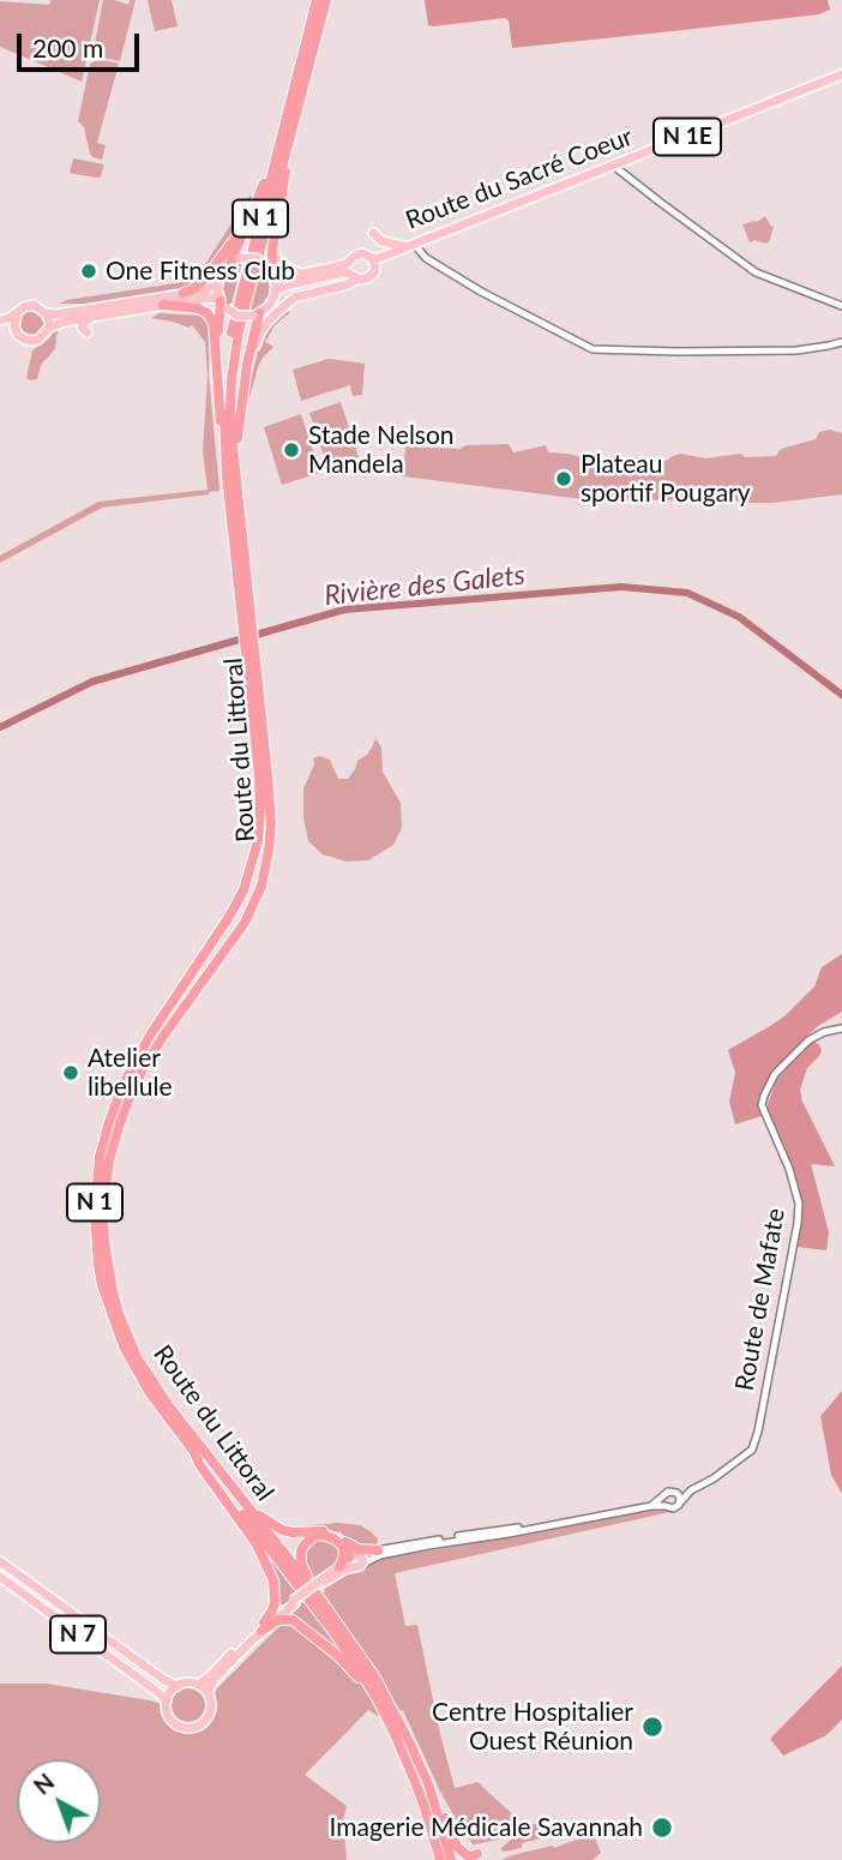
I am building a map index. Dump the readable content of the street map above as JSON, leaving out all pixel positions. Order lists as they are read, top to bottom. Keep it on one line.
{"streets":{"highway":["N 1","Route du Littoral"],"main road":["N 1E","Route du Sacré Coeur","Route de Mafate","N 7"]},"crossings":[["N 1","Route du Littoral"]],"water":["Rivière des Galets"],"places":["One Fitness Club","Stade Nelson Mandela","Plateau sportif Pougary","Atelier libellule","Centre Hospitalier Ouest Réunion","Imagerie Médicale Savannah"],"scale_bar":"200 m","north":"top left"}
